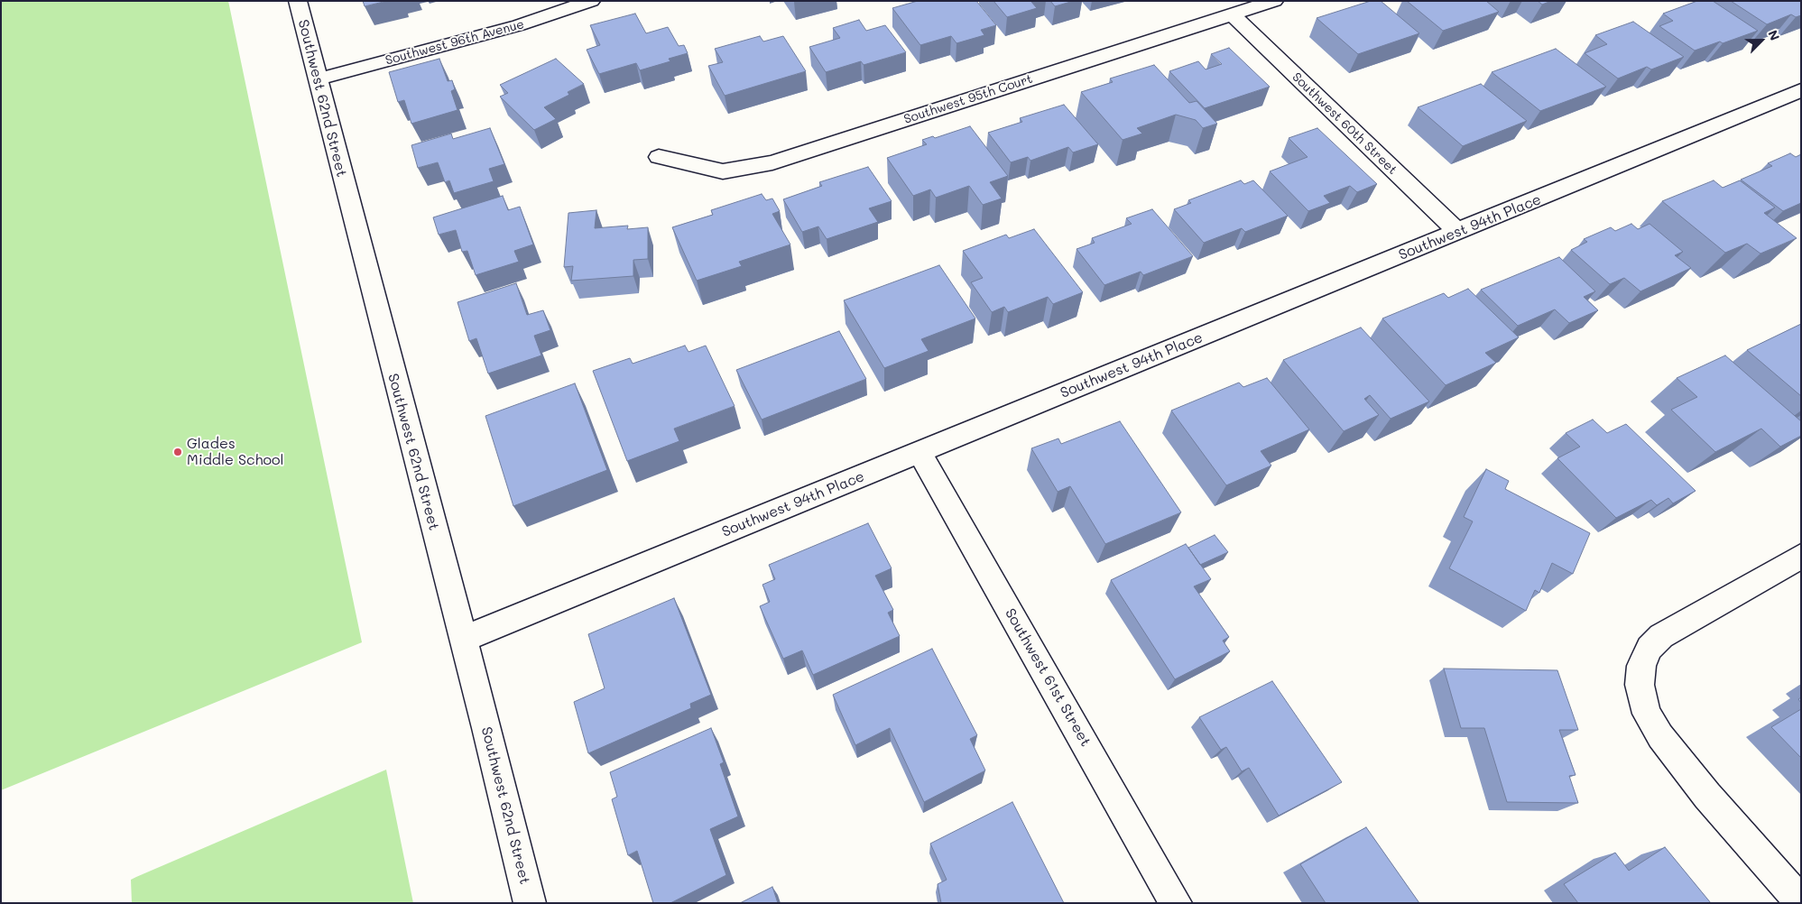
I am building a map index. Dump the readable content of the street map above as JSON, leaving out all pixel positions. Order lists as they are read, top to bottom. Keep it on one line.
{"streets":{"street":["Southwest 96th Avenue","Southwest 62nd Street","Southwest 95th Court","Southwest 60th Street","Southwest 94th Place","Southwest 61st Street"]},"crossings":[["Southwest 96th Avenue","Southwest 62nd Street"],["Southwest 62nd Street","Southwest 94th Place"],["Southwest 95th Court","Southwest 60th Street"],["Southwest 60th Street","Southwest 94th Place"],["Southwest 94th Place","Southwest 61st Street"]],"places":["Glades Middle School"],"north":"top right"}
